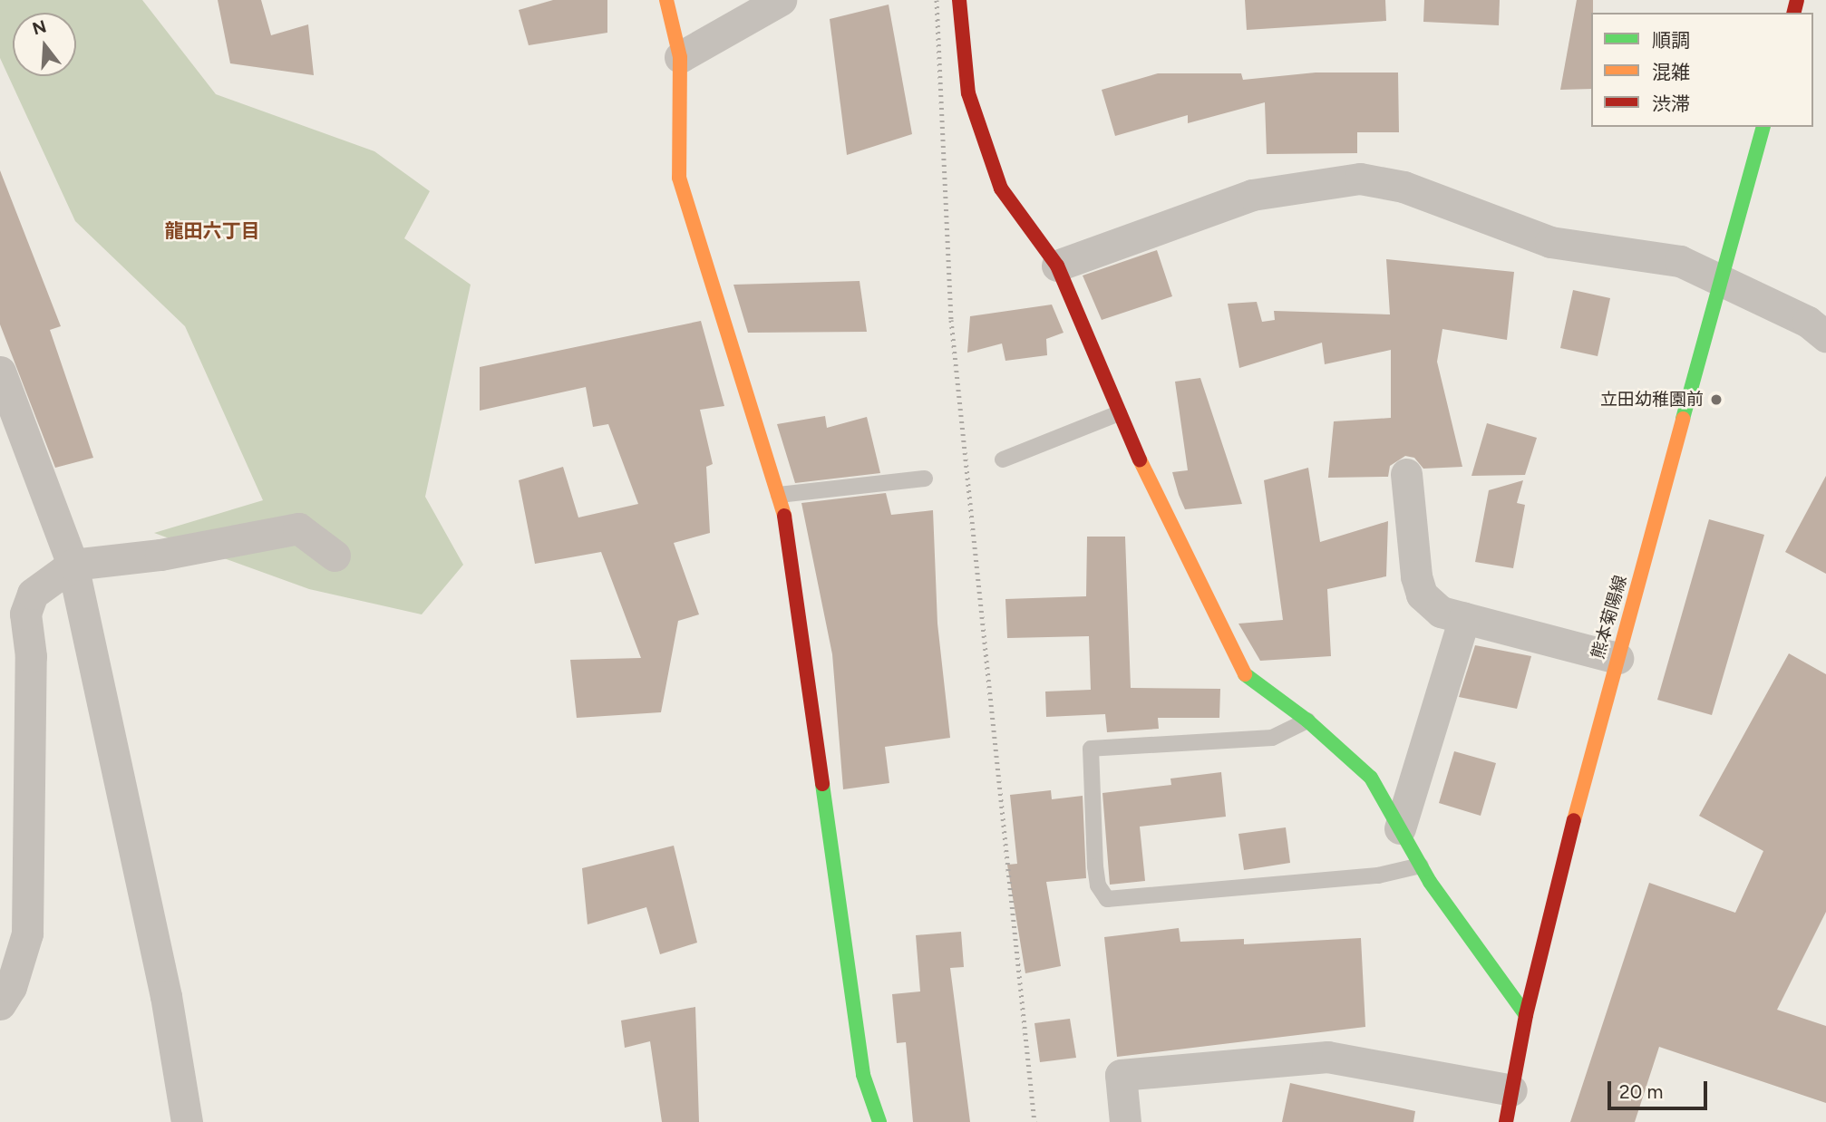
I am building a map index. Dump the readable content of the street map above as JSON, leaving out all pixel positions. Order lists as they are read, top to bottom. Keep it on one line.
{"streets":{"street":["熊本菊陽線"]},"districts":["龍田六丁目"],"places":["立田幼稚園前"],"legend":["順調","混雑","渋滞"],"scale_bar":"20 m","north":"top"}
